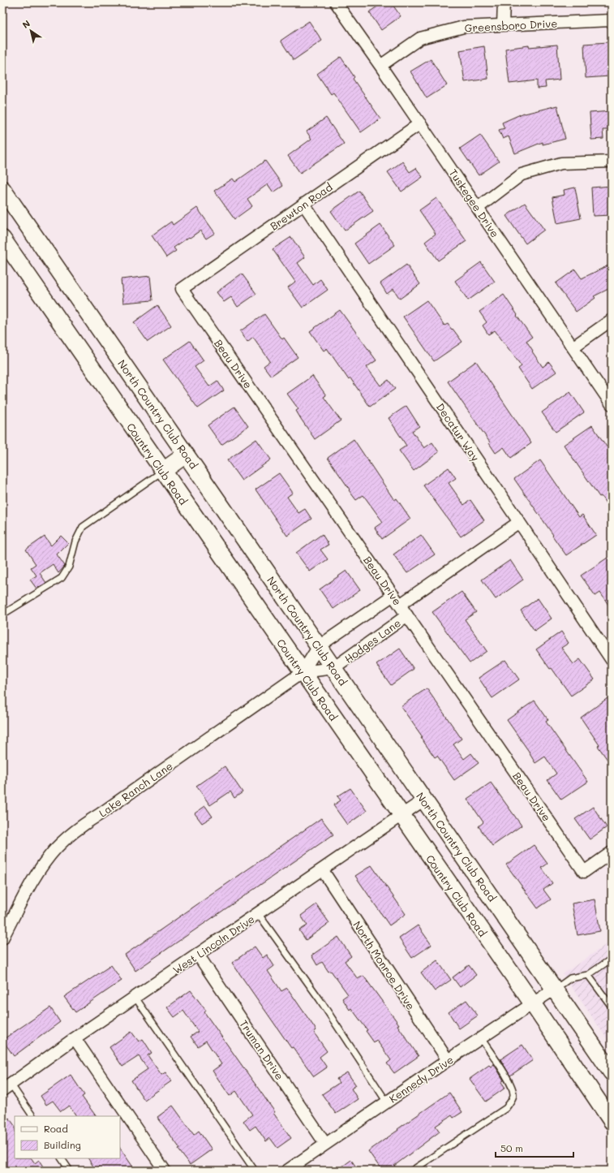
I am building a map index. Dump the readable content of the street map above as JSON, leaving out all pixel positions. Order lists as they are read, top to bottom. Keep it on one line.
{"streets":{"main road":["North Country Club Road","Country Club Road"],"street":["Greensboro Drive","Tuskegee Drive","Brewton Road","Beau Drive","Decatur Way","Hodges Lane","Lake Ranch Lane","West Lincoln Drive","North Monroe Drive","Truman Drive","Kennedy Drive"]},"crossings":[["Greensboro Drive","Tuskegee Drive"],["Tuskegee Drive","Brewton Road"],["Brewton Road","Beau Drive"],["Brewton Road","Decatur Way"],["Beau Drive","Hodges Lane"],["North Country Club Road","Hodges Lane"],["North Country Club Road","West Lincoln Drive"],["North Country Club Road","Kennedy Drive"],["Decatur Way","Hodges Lane"],["Country Club Road","Hodges Lane"],["Country Club Road","Lake Ranch Lane"],["Country Club Road","West Lincoln Drive"],["Country Club Road","Kennedy Drive"],["Hodges Lane","Lake Ranch Lane"],["West Lincoln Drive","North Monroe Drive"],["West Lincoln Drive","Truman Drive"],["North Monroe Drive","Kennedy Drive"],["Truman Drive","Kennedy Drive"]],"legend":["Road","Building"],"scale_bar":"50 m","north":"top left"}
